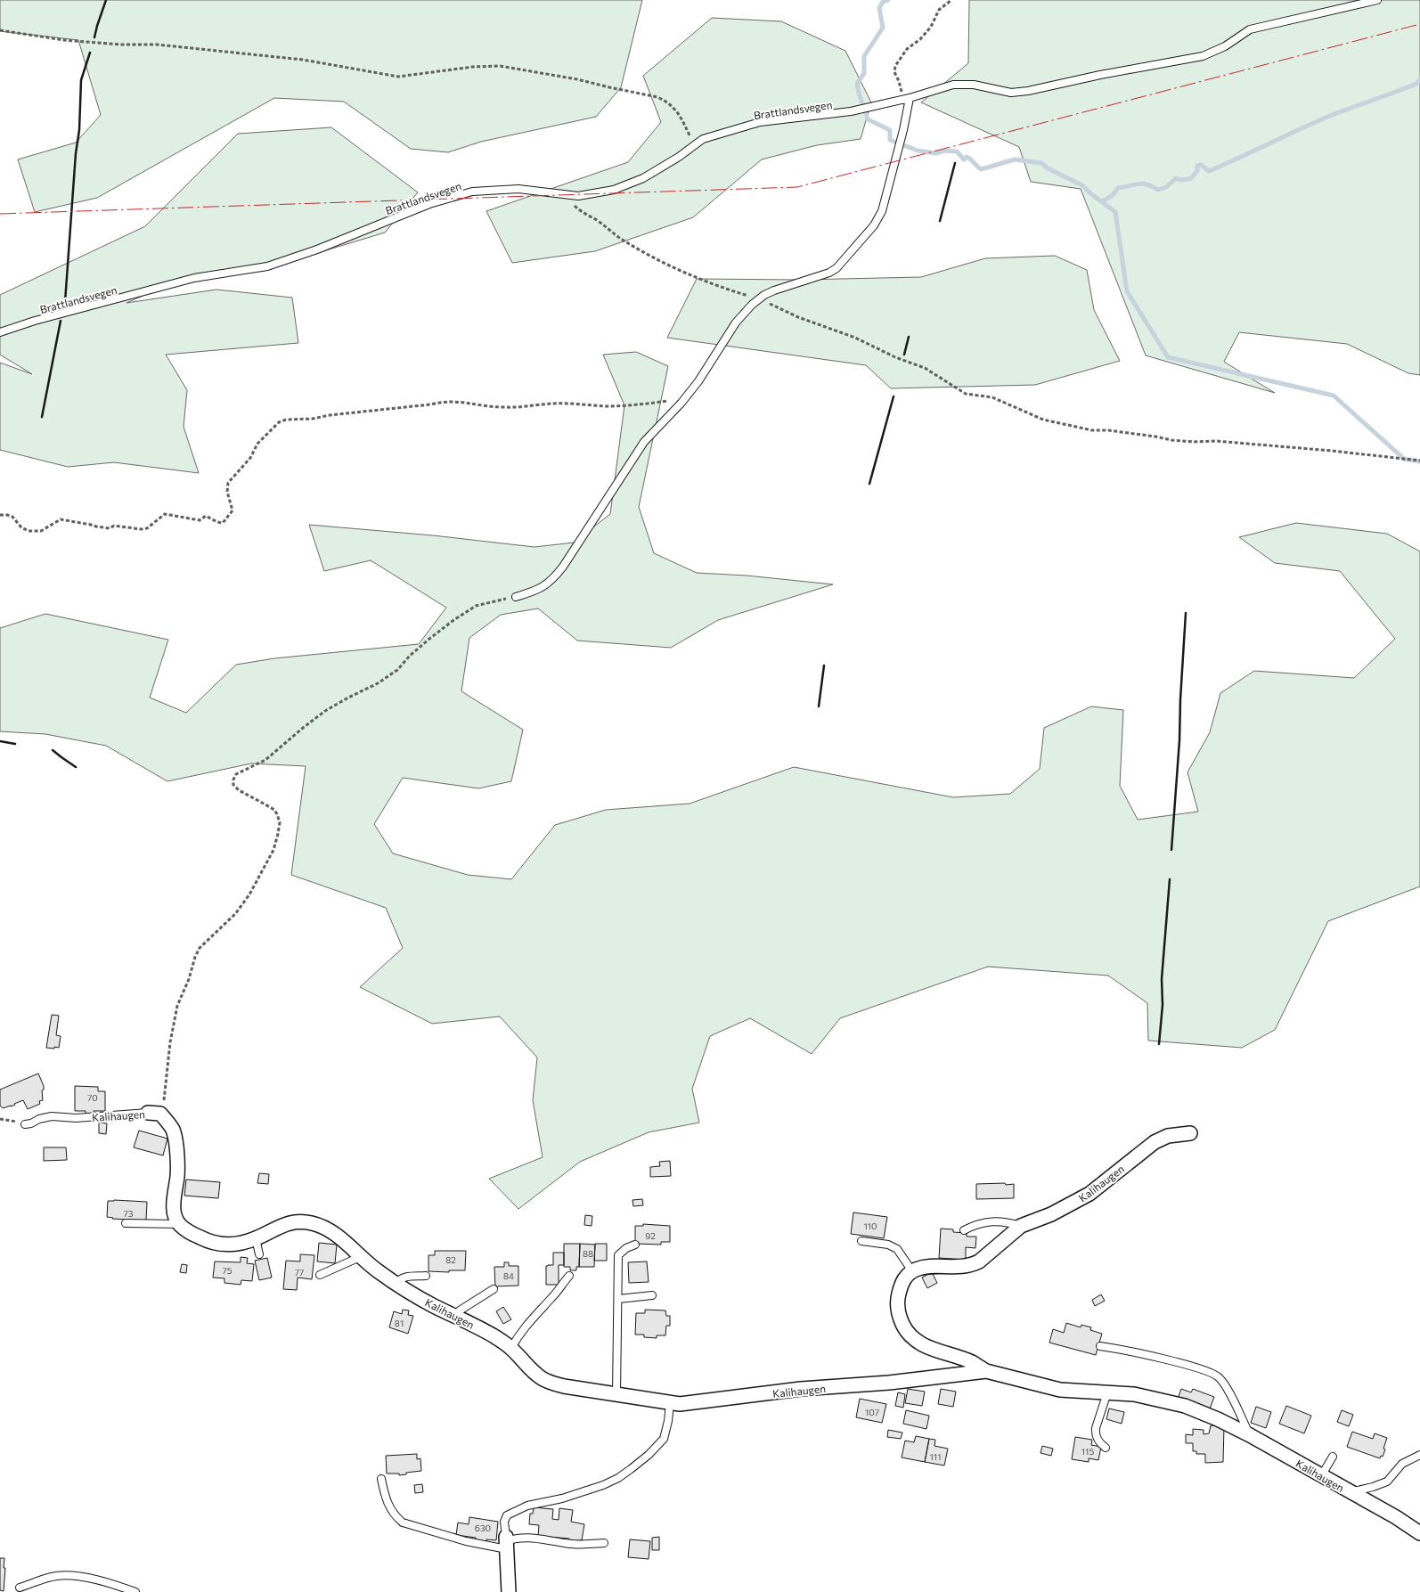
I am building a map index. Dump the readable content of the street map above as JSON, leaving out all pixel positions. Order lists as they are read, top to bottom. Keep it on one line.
{"streets":{"street":["Kalihaugen"],"lane":["Brattlandsvegen"]},"house_numbers":["70","73","110","92","88","82","75","77","84","81","107","115","111","630"]}
